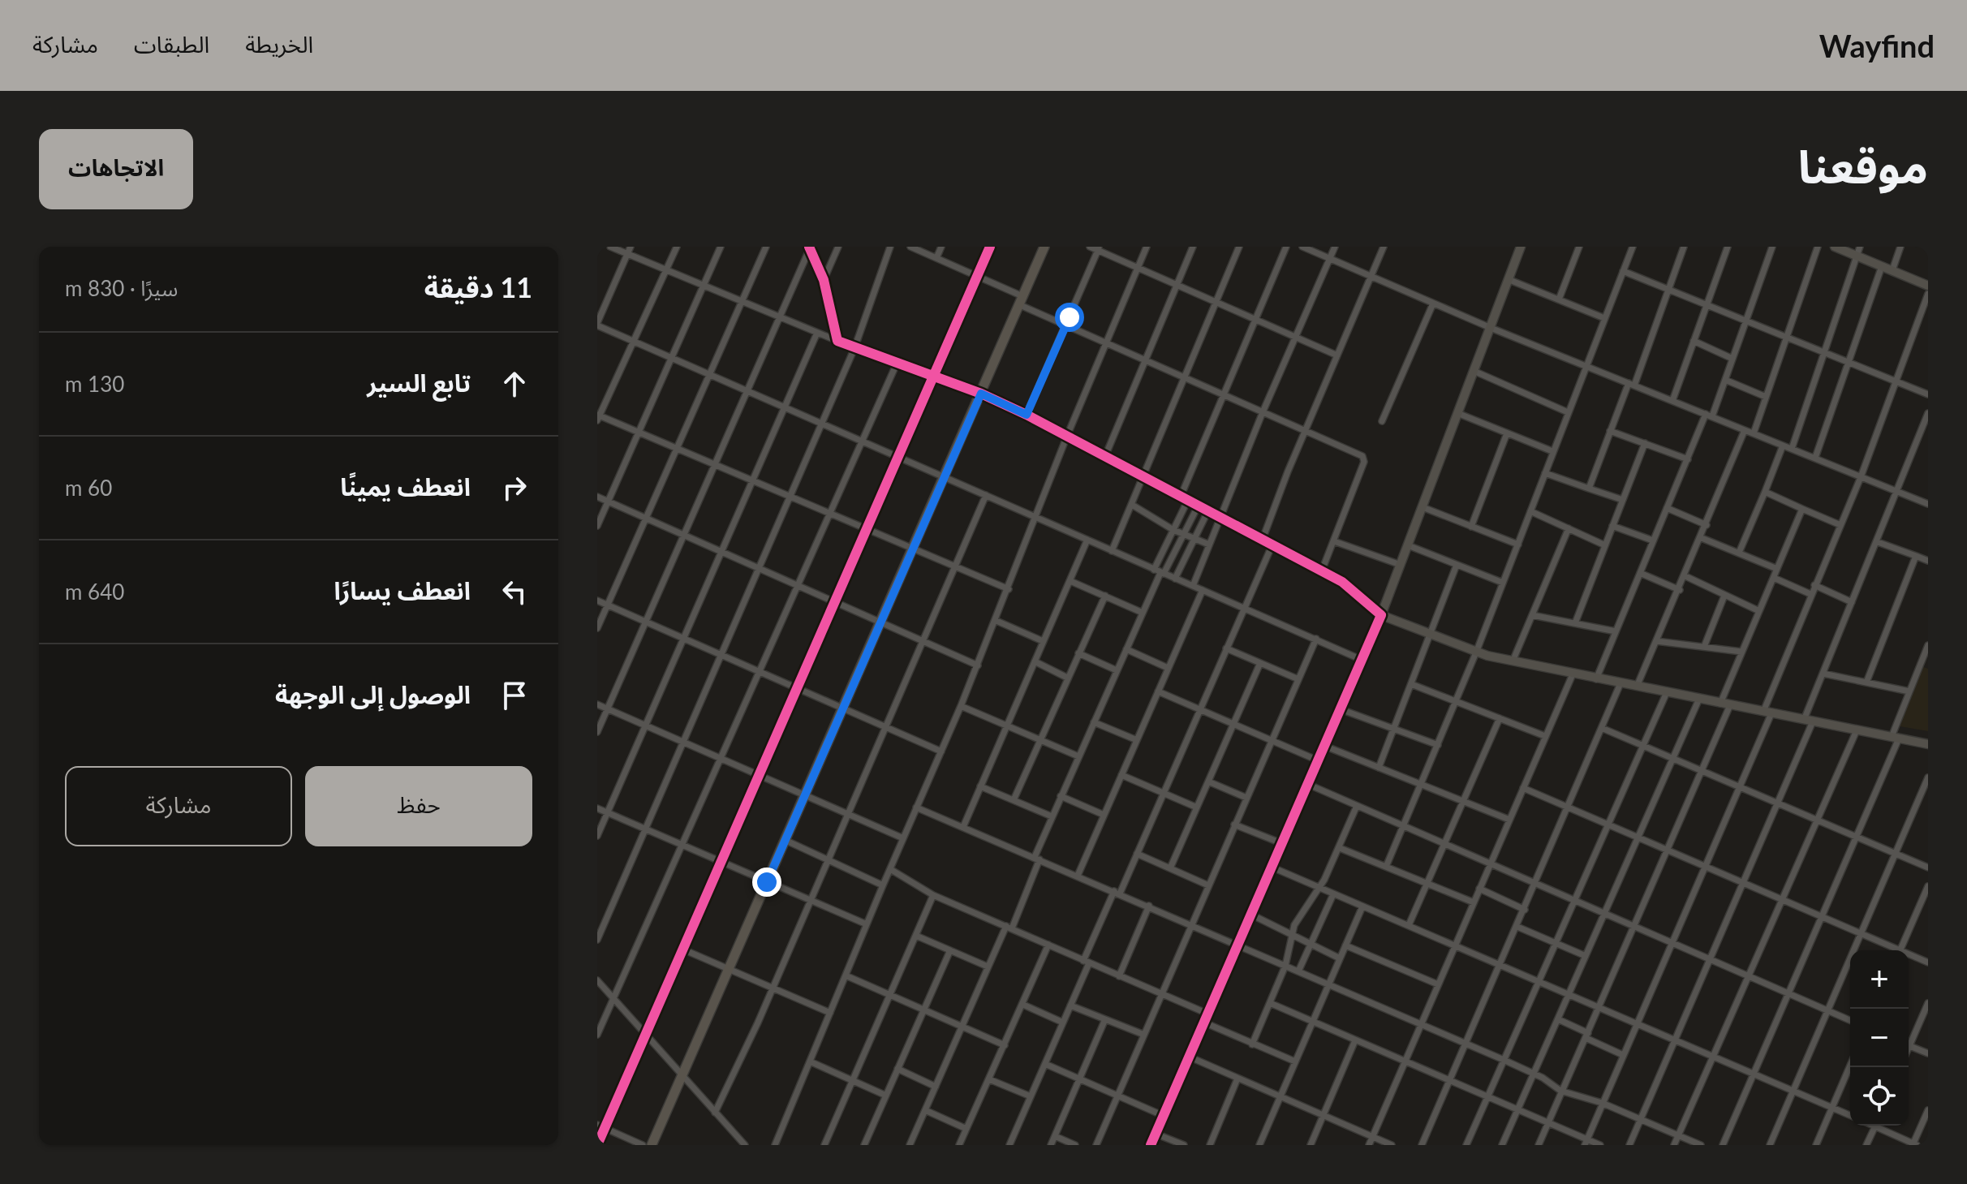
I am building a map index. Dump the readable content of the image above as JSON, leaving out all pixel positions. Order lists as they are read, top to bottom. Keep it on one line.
{"page":{"header":"Wayfind","nav":["الخريطة","الطبقات","مشاركة"],"title":"موقعنا","buttons":["الاتجاهات",["حفظ","مشاركة"]],"heading":["11 دقيقة","سيرًا · 830 m"],"list":[["تابع السير","130 m"],["انعطف يمينًا","60 m"],["انعطف يسارًا","640 m"],"الوصول إلى الوجهة"],"map_buttons":["+","−"]}}
